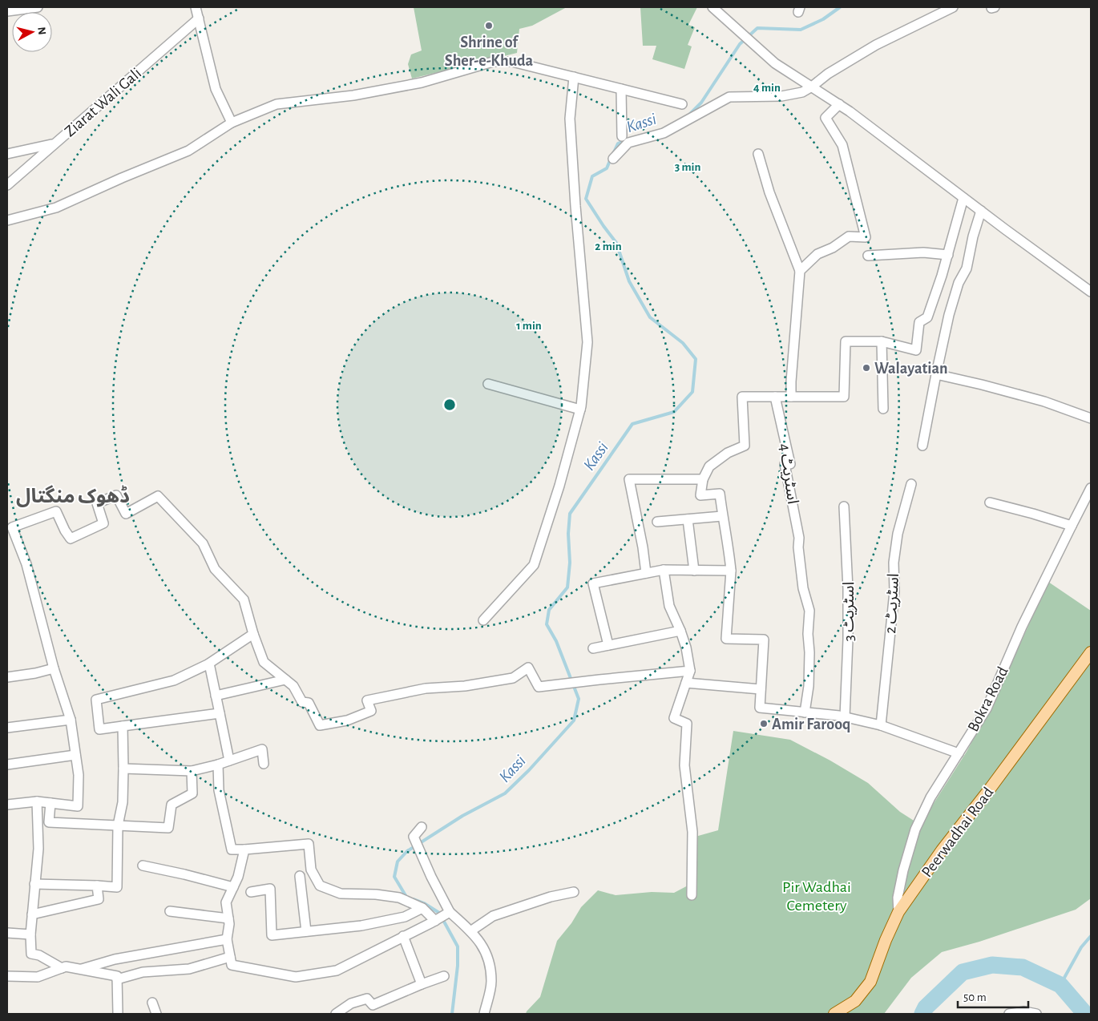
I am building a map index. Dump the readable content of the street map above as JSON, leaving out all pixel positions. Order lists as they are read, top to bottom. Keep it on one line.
{"streets":{"main road":["Peerwadhai Road"],"street":["Ziarat Wali Gali","اسٹریٹ 4","اسٹریٹ 2","اسٹریٹ 3","Bokra Road"]},"crossings":[["Bokra Road","Peerwadhai Road"]],"districts":["ڈھوک منگتال"],"water":["Kassi"],"parks":["Pir Wadhai Cemetery"],"places":["Shrine of Sher-e-Khuda","Walayatian","Amir Farooq"],"scale_bar":"50 m","north":"right","rings":["4 min","3 min","2 min","1 min"]}
